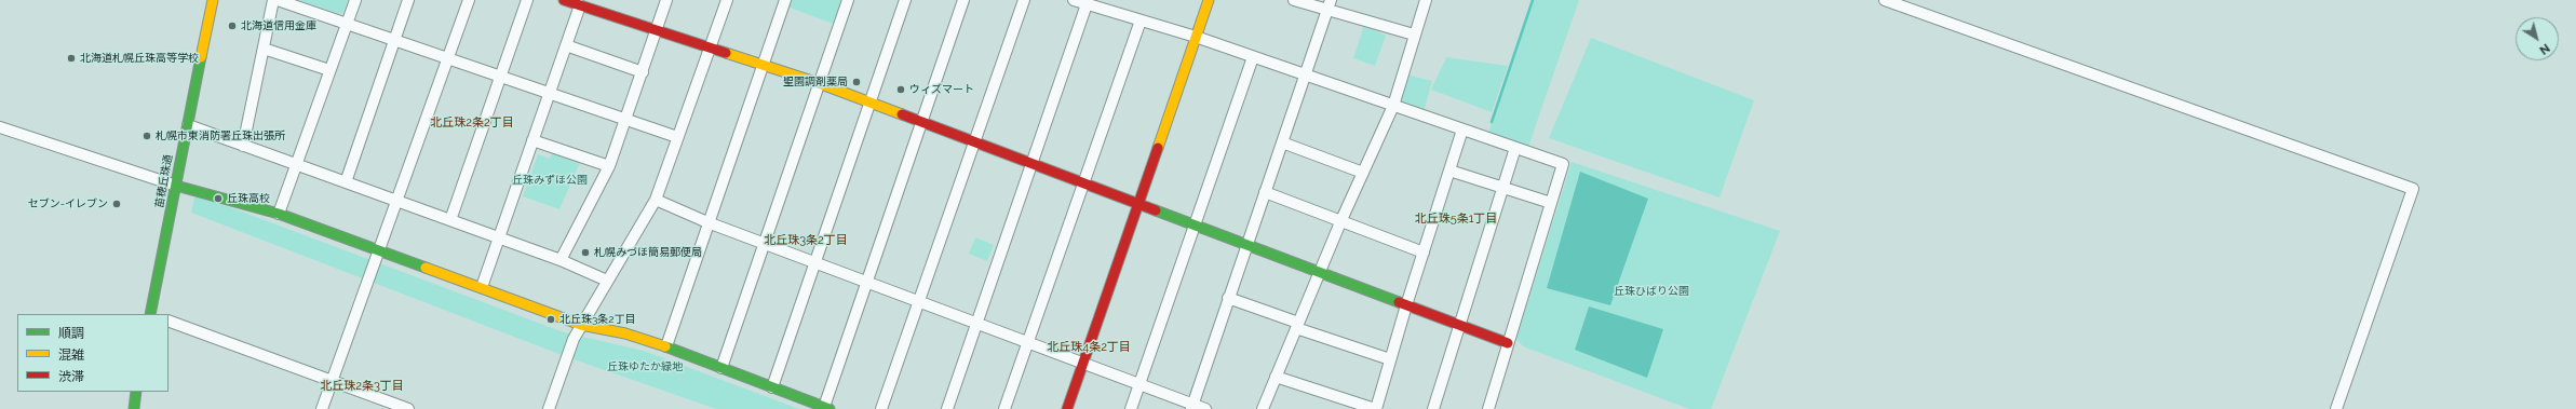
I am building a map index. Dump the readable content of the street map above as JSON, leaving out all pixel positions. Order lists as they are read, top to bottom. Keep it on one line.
{"streets":{"street":["苗穂丘珠通"]},"districts":["北丘珠2条2丁目","北丘珠5条1丁目","北丘珠3条2丁目","北丘珠4条2丁目","北丘珠2条3丁目"],"parks":["丘珠みずほ公園","丘珠ひばり公園","丘珠ゆたか緑地"],"places":["北海道信用金庫","北海道札幌丘珠高等学校","聖園調剤薬局","ウィズマート","札幌市東消防署丘珠出張所","丘珠高校","セブン-イレブン","札幌みづほ簡易郵便局","北丘珠3条2丁目"],"legend":["順調","混雑","渋滞"],"north":"bottom right"}
